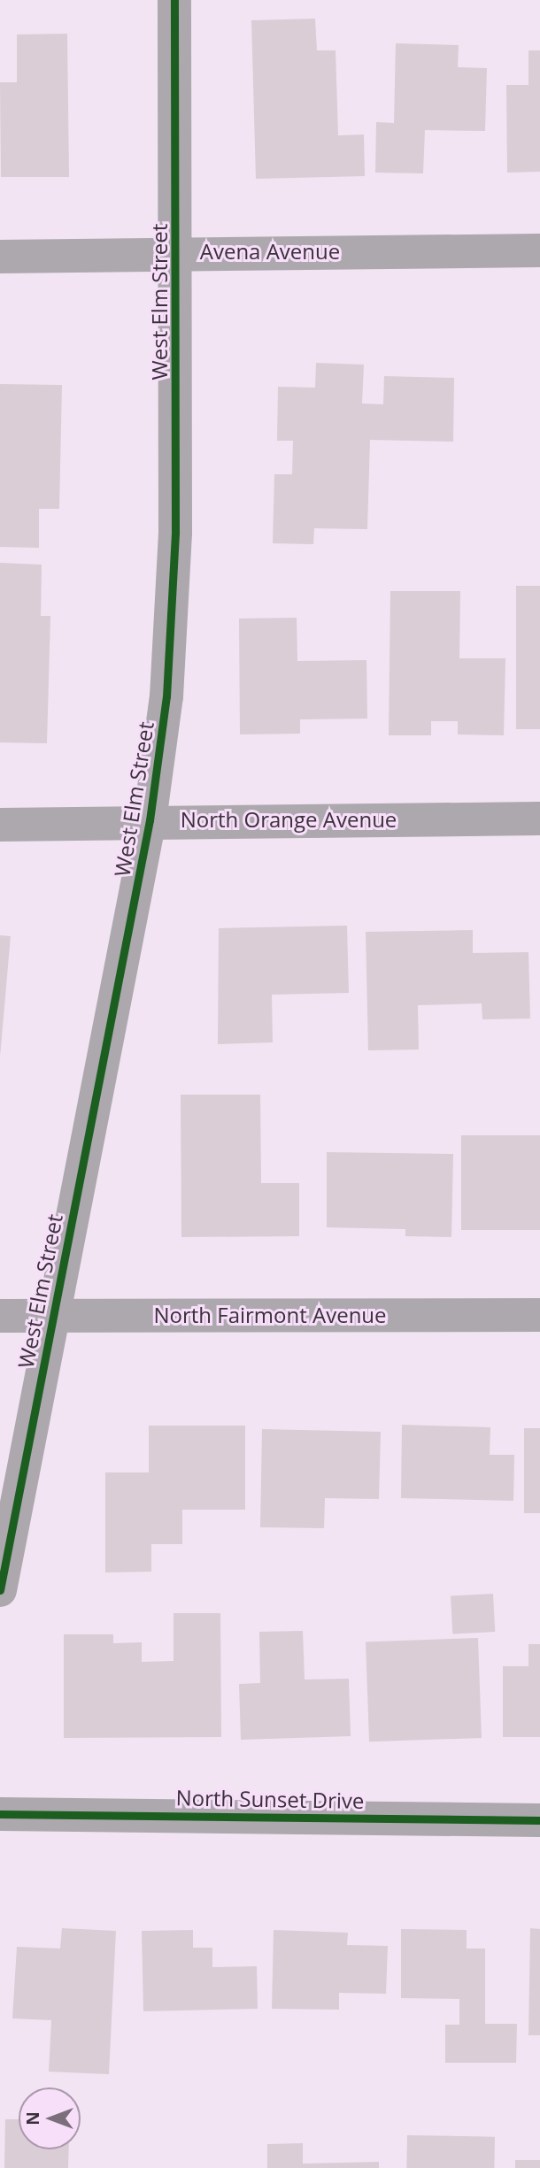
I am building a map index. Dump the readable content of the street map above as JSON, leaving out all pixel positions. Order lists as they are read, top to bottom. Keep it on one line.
{"streets":{"street":["Avena Avenue","West Elm Street","North Orange Avenue","North Fairmont Avenue","North Sunset Drive"]},"crossings":[["Avena Avenue","West Elm Street"],["West Elm Street","North Orange Avenue"],["West Elm Street","North Fairmont Avenue"]],"north":"left"}
